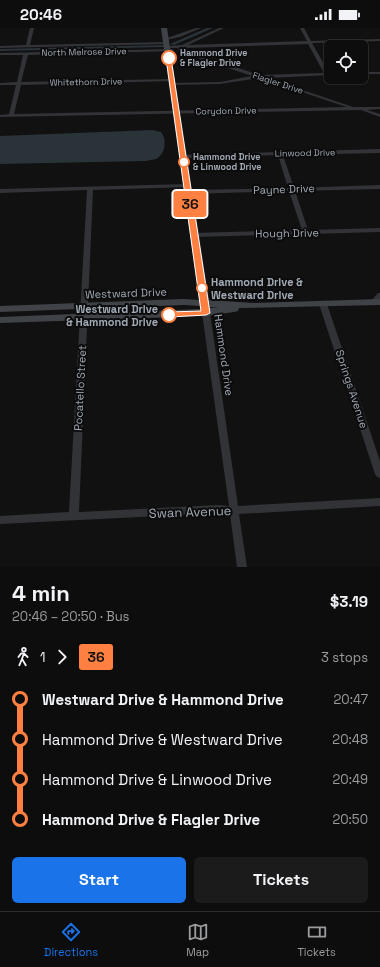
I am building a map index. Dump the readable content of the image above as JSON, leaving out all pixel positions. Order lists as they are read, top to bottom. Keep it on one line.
{"streets":{"street":["North Melrose Drive","Whitethorn Drive","Flagler Drive","Corydon Drive","Linwood Drive","Payne Drive","Hough Drive","Westward Drive","Hammond Drive","Pocatello Street","Springs Avenue","Swan Avenue"]},"crossings":[["North Melrose Drive","Hammond Drive"],["Whitethorn Drive","Flagler Drive"],["Whitethorn Drive","Hammond Drive"],["Flagler Drive","Corydon Drive"],["Corydon Drive","Hammond Drive"],["Linwood Drive","Hammond Drive"],["Payne Drive","Hammond Drive"],["Payne Drive","Pocatello Street"],["Hough Drive","Hammond Drive"],["Westward Drive","Hammond Drive"],["Westward Drive","Pocatello Street"],["Westward Drive","Springs Avenue"],["Hammond Drive","Swan Avenue"],["Pocatello Street","Swan Avenue"]],"places":["Hammond Drive & Flagler Drive","Hammond Drive & Linwood Drive","Hammond Drive & Westward Drive","Westward Drive & Hammond Drive"],"lines":["bus line 36"],"page":{"status":"20:46","on_map":"36","heading":["4 min","20:46 – 20:50 · Bus","$3.19"],"legs":["1","36","3 stops"],"list":[{"name":"Westward Drive & Hammond Drive","value":"20:47"},{"name":"Hammond Drive & Westward Drive","value":"20:48"},{"name":"Hammond Drive & Linwood Drive","value":"20:49"},{"name":"Hammond Drive & Flagler Drive","value":"20:50"}],"buttons":["Start","Tickets"],"tabs":["Directions","Map","Tickets"]}}
